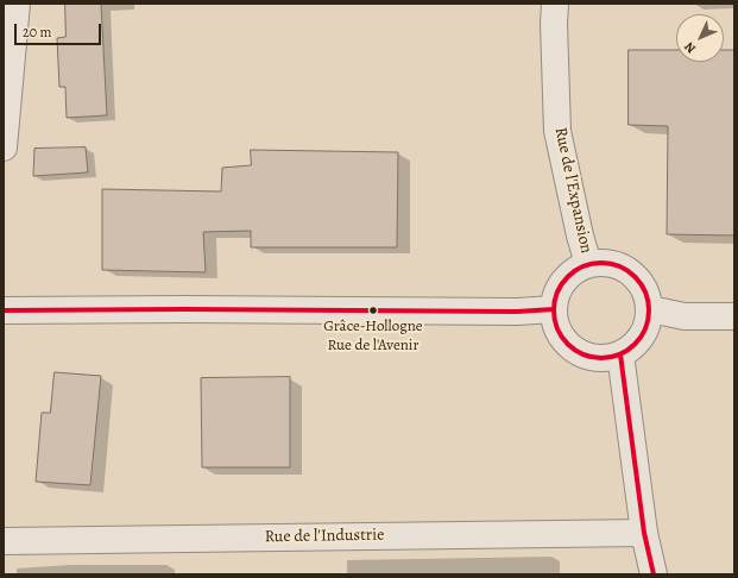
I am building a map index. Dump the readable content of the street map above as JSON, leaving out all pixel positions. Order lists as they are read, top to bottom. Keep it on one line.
{"streets":{"street":["Rue de l'Expansion","Rue de l'Industrie"]},"places":["Grâce-Hollogne Rue de l'Avenir"],"scale_bar":"20 m","north":"bottom left"}
